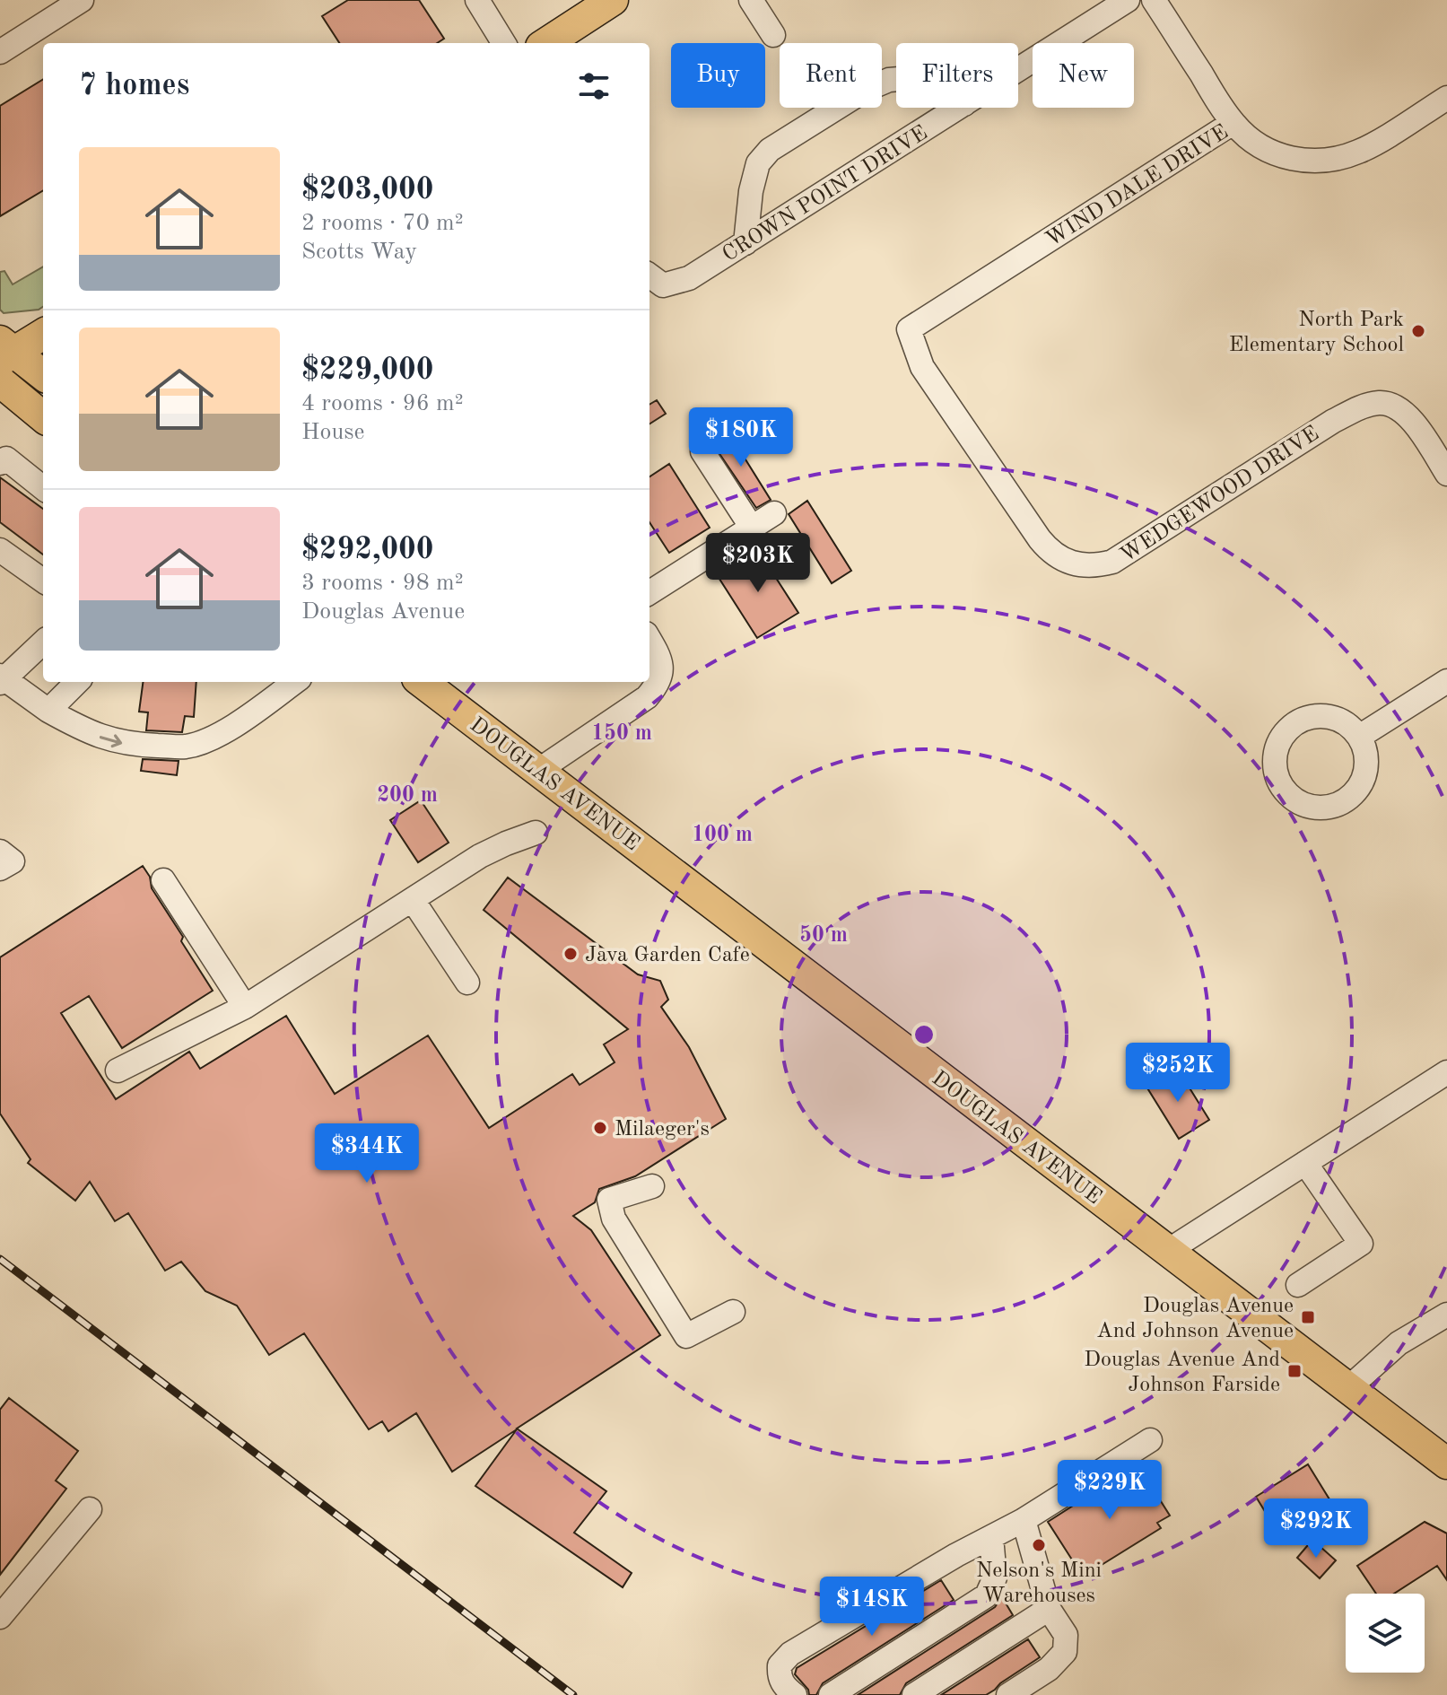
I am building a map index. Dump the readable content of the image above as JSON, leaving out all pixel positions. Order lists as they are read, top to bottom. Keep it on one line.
{"streets":{"main road":["DOUGLAS AVENUE"],"street":["WIND DALE DRIVE","CROWN POINT DRIVE","WEDGEWOOD DRIVE"]},"crossings":[["WIND DALE DRIVE","WEDGEWOOD DRIVE"]],"places":{"other":["North Park Elementary School","Java Garden Cafe","Milaeger's","Nelson's Mini Warehouses"],"transit":["Douglas Avenue And Johnson Avenue","Douglas Avenue And Johnson Farside"]},"page":{"chip":["Buy","Rent","Filters","New"],"heading":"7 homes","list":[{"name":"$203,000","note":"2 rooms · 70 m² · Scotts Way"},{"name":"$229,000","note":"4 rooms · 96 m² · House"},{"name":"$292,000","note":"3 rooms · 98 m² · Douglas Avenue"}],"price":["$180K","$203K","$252K","$344K","$229K","$292K","$148K"]},"rings":["150 m","200 m","100 m","50 m"]}
